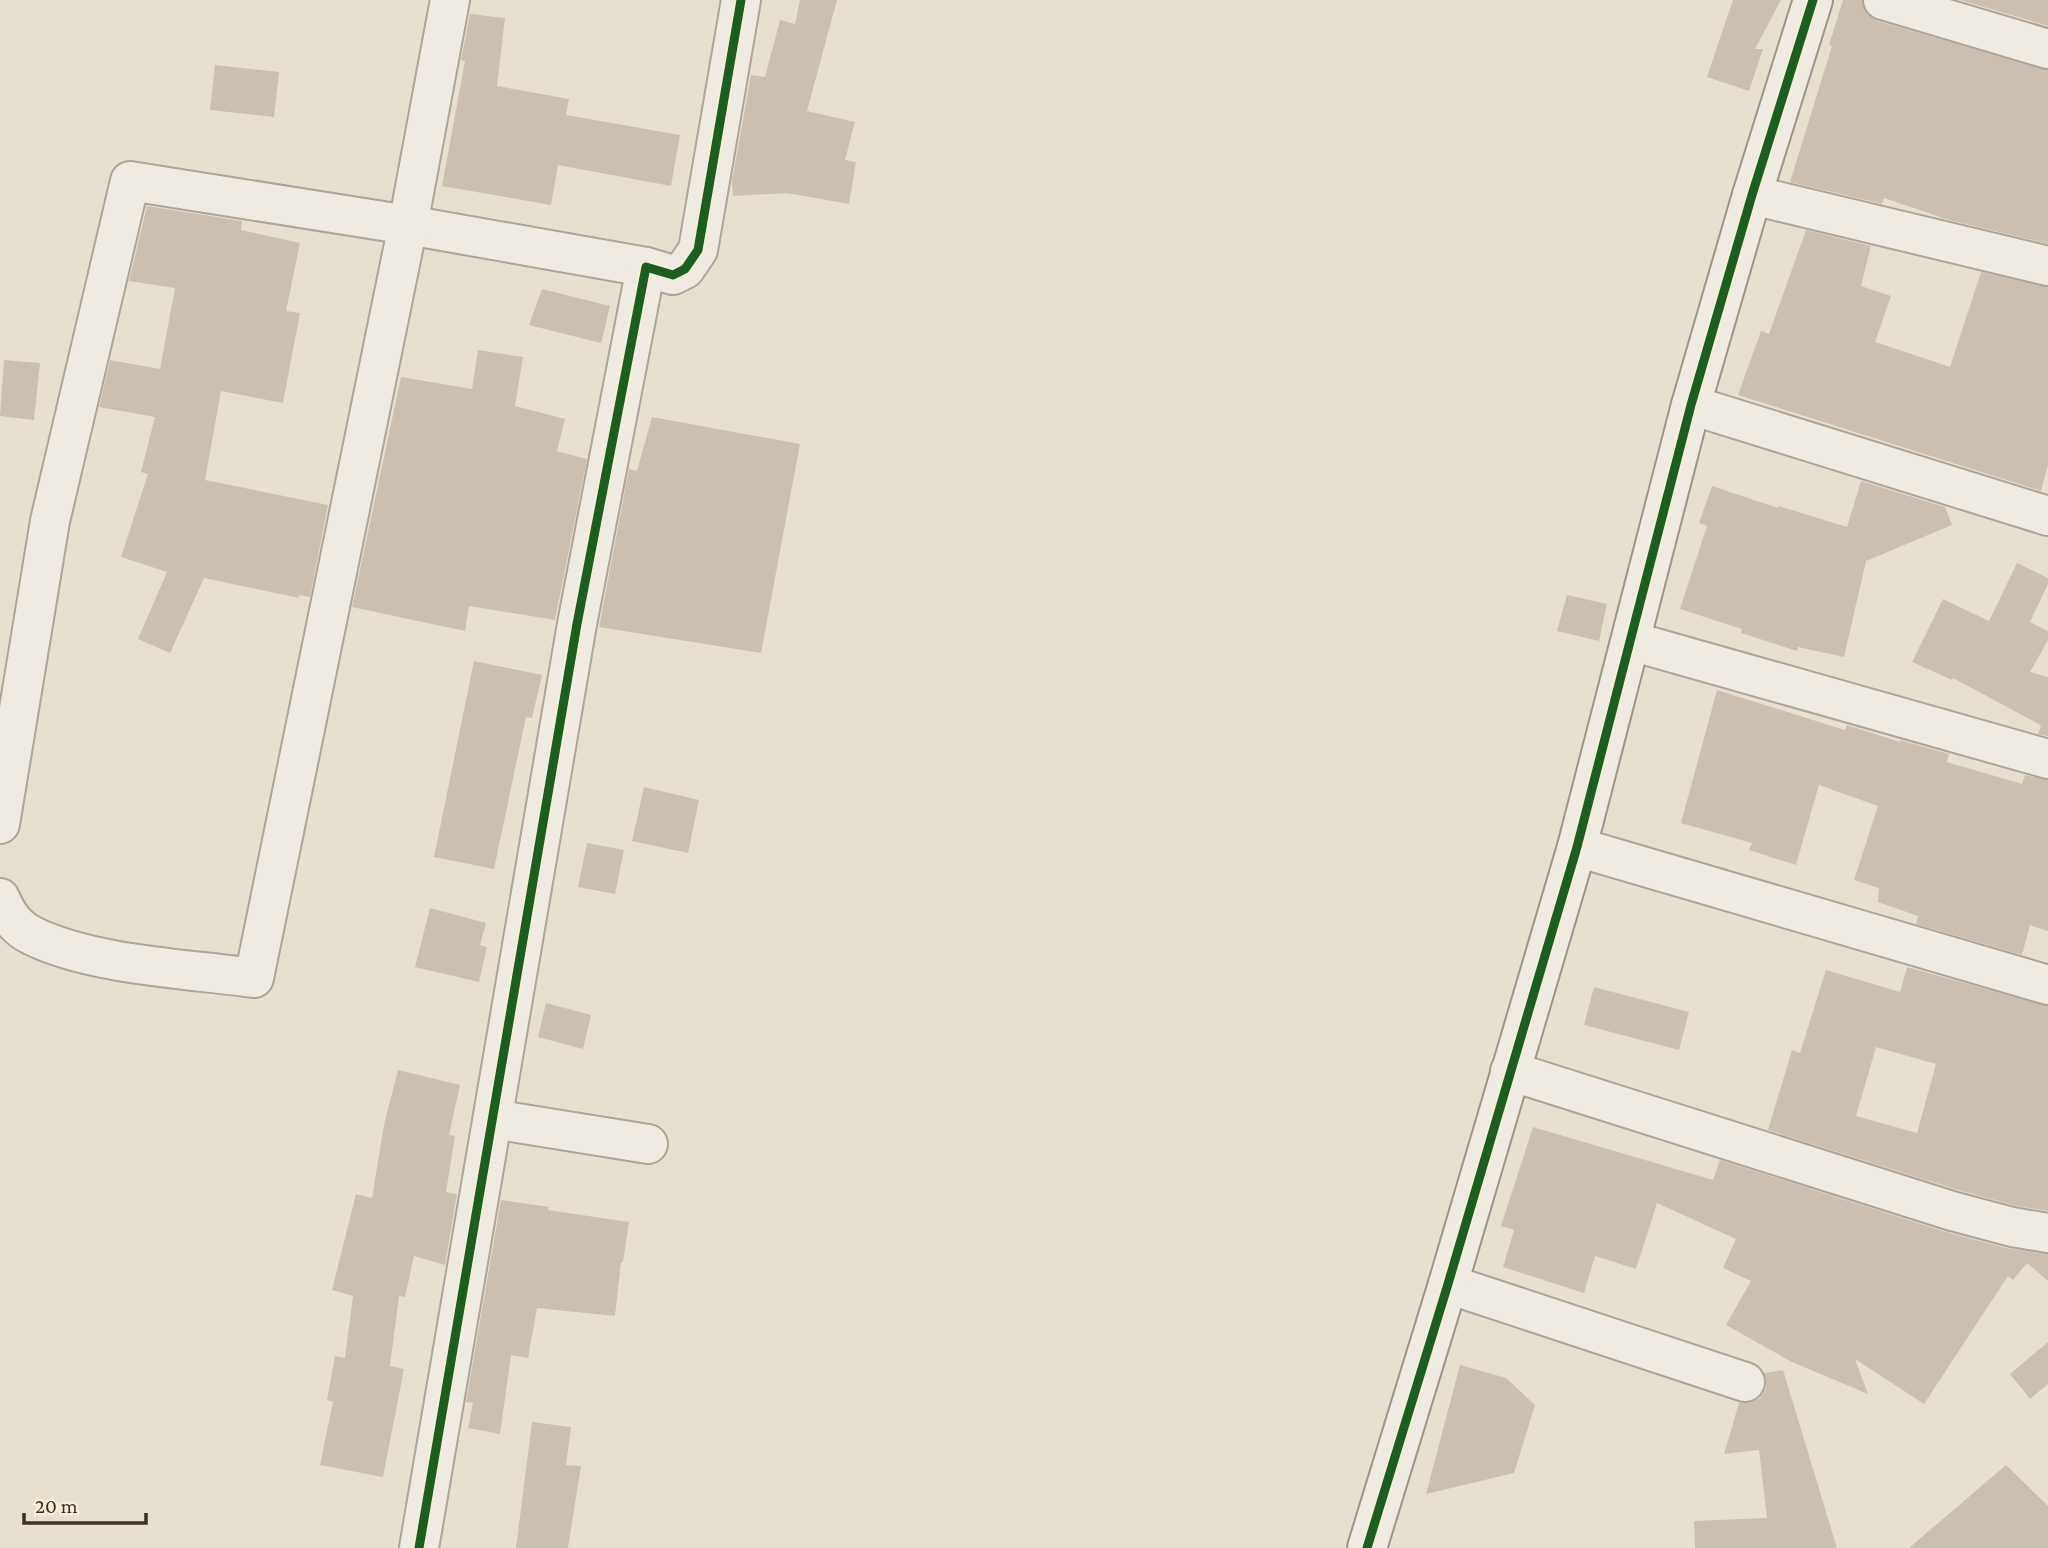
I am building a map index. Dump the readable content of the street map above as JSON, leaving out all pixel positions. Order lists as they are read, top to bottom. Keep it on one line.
{"scale_bar":"20 m"}
